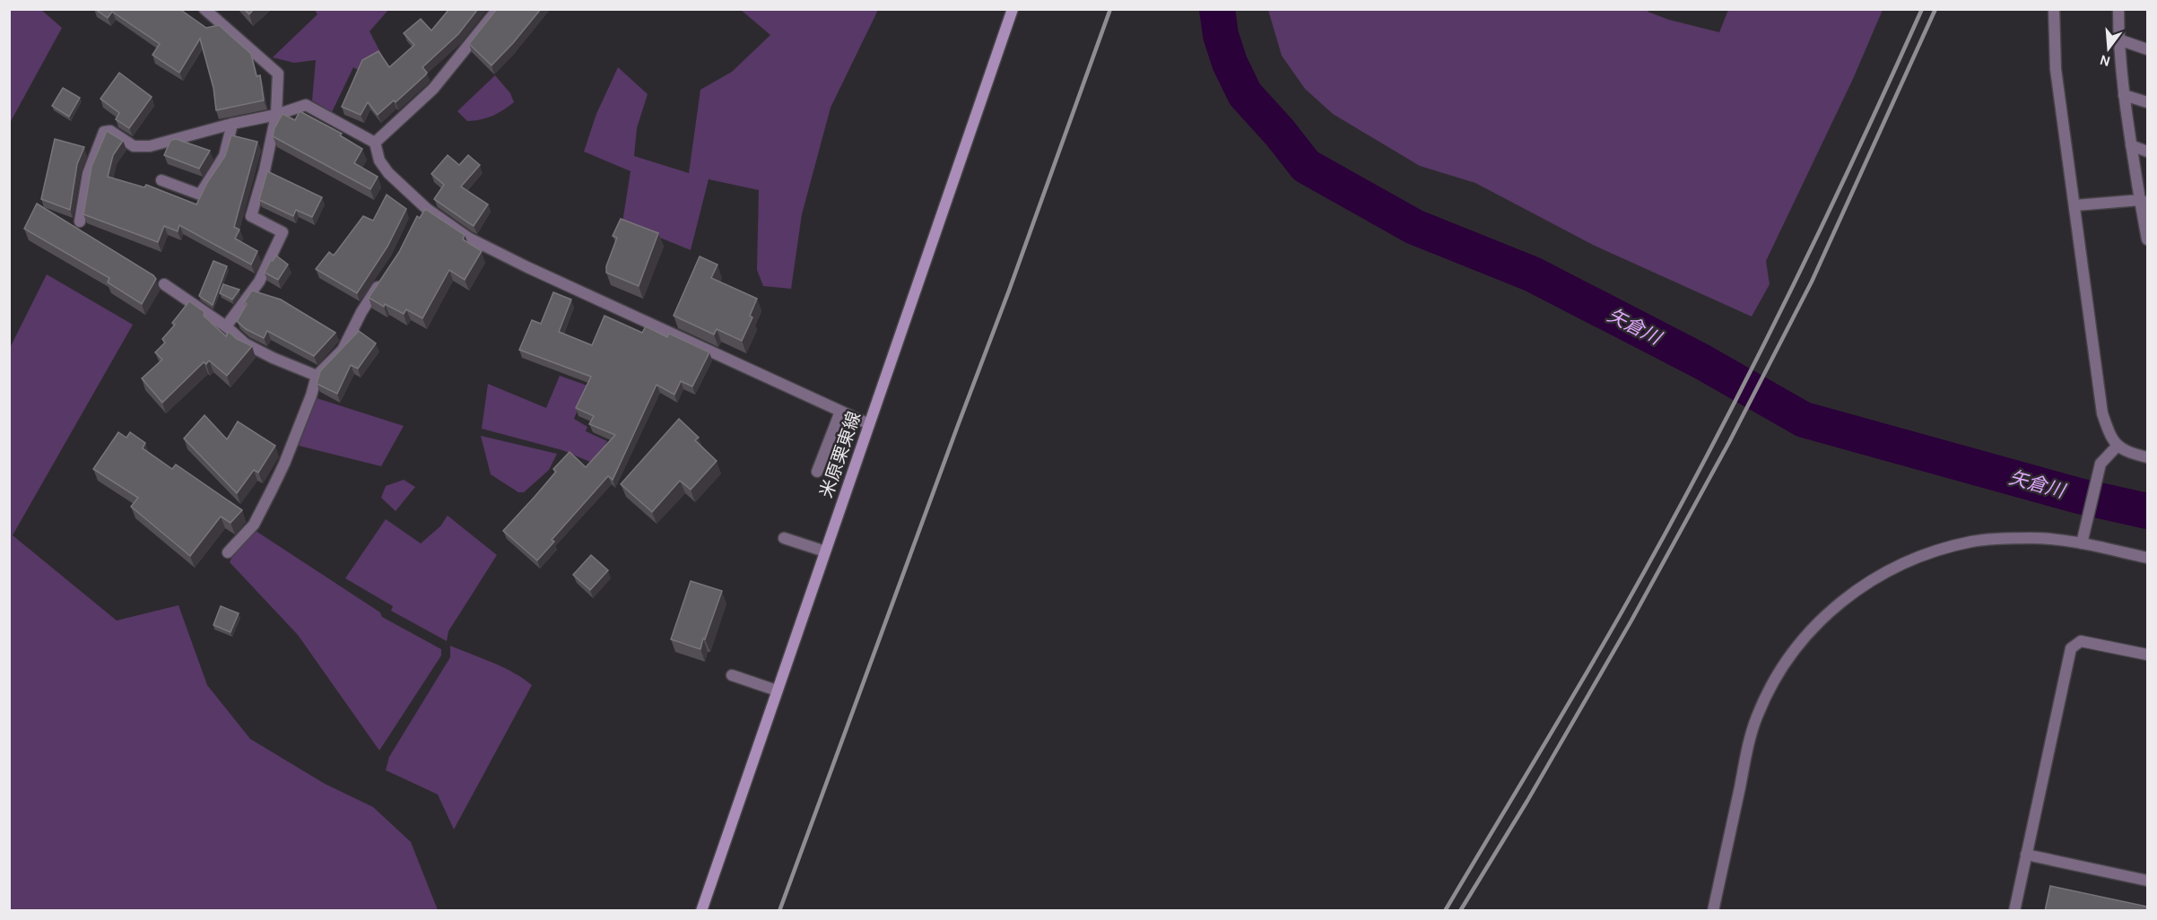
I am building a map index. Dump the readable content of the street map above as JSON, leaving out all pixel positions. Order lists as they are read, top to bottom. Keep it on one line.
{"streets":{"main road":["米原栗東線"]},"water":["矢倉川"],"north":"bottom"}
